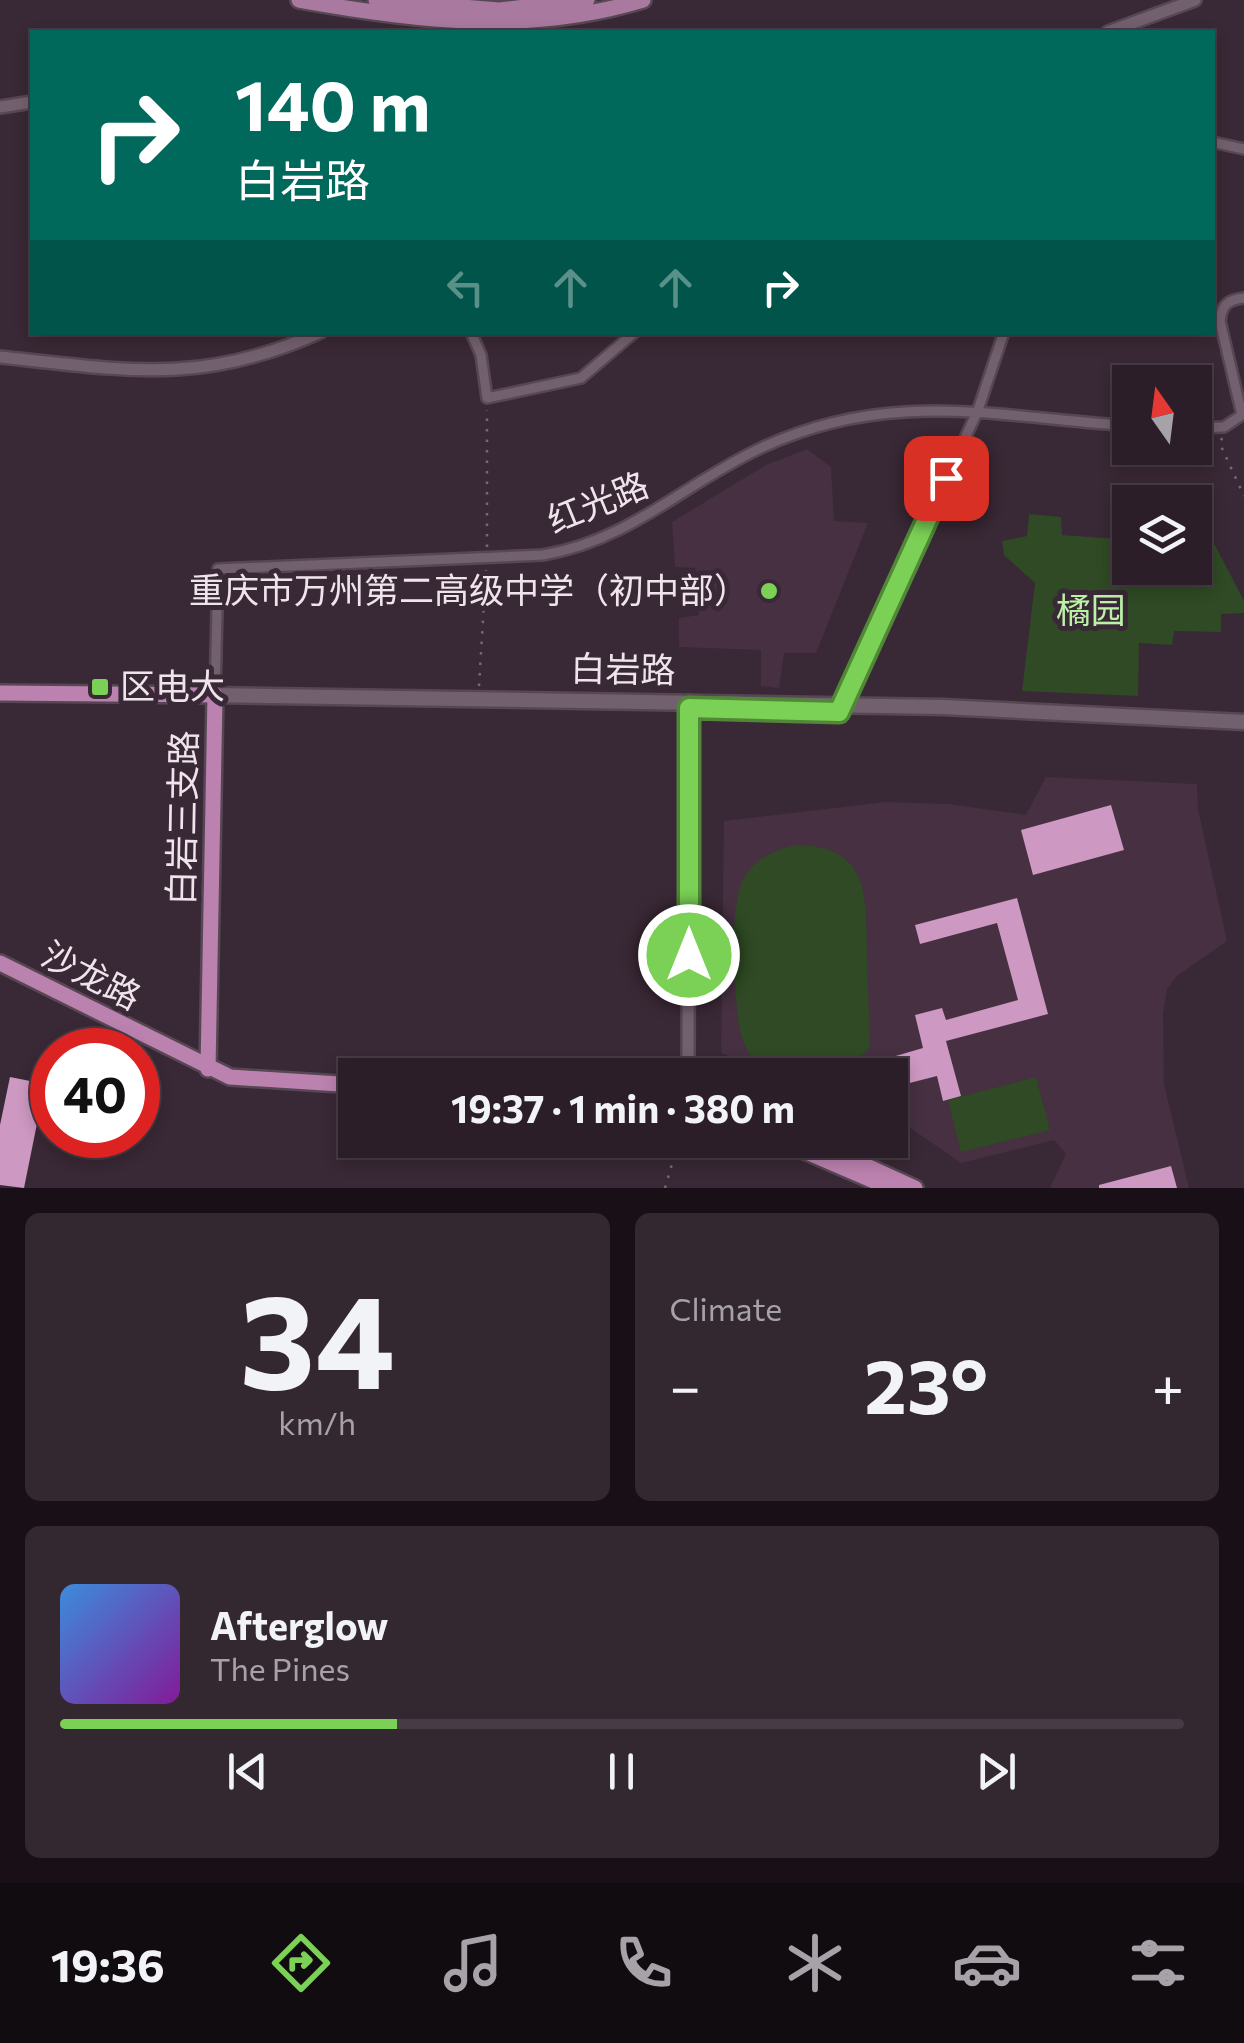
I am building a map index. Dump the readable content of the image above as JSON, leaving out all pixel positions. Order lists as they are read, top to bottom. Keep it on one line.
{"streets":{"highway":["白岩路","白岩三支路","沙龙路"],"street":["红光路"]},"crossings":[["红光路","白岩三支路"],["白岩路","白岩三支路"],["白岩三支路","沙龙路"]],"parks":["橘园"],"places":{"other":["重庆市万州第二高级中学（初中部）"],"transit":["区电大"]},"north":"top","page":{"turn":["140 m","白岩路"],"limit":"40","trip":"19:37 · 1 min · 380 m","tile":[["34","km/h"],"Climate"],"heat":["−","23°","+"],"song":["Afterglow","The Pines"],"tabs":"19:36"}}
